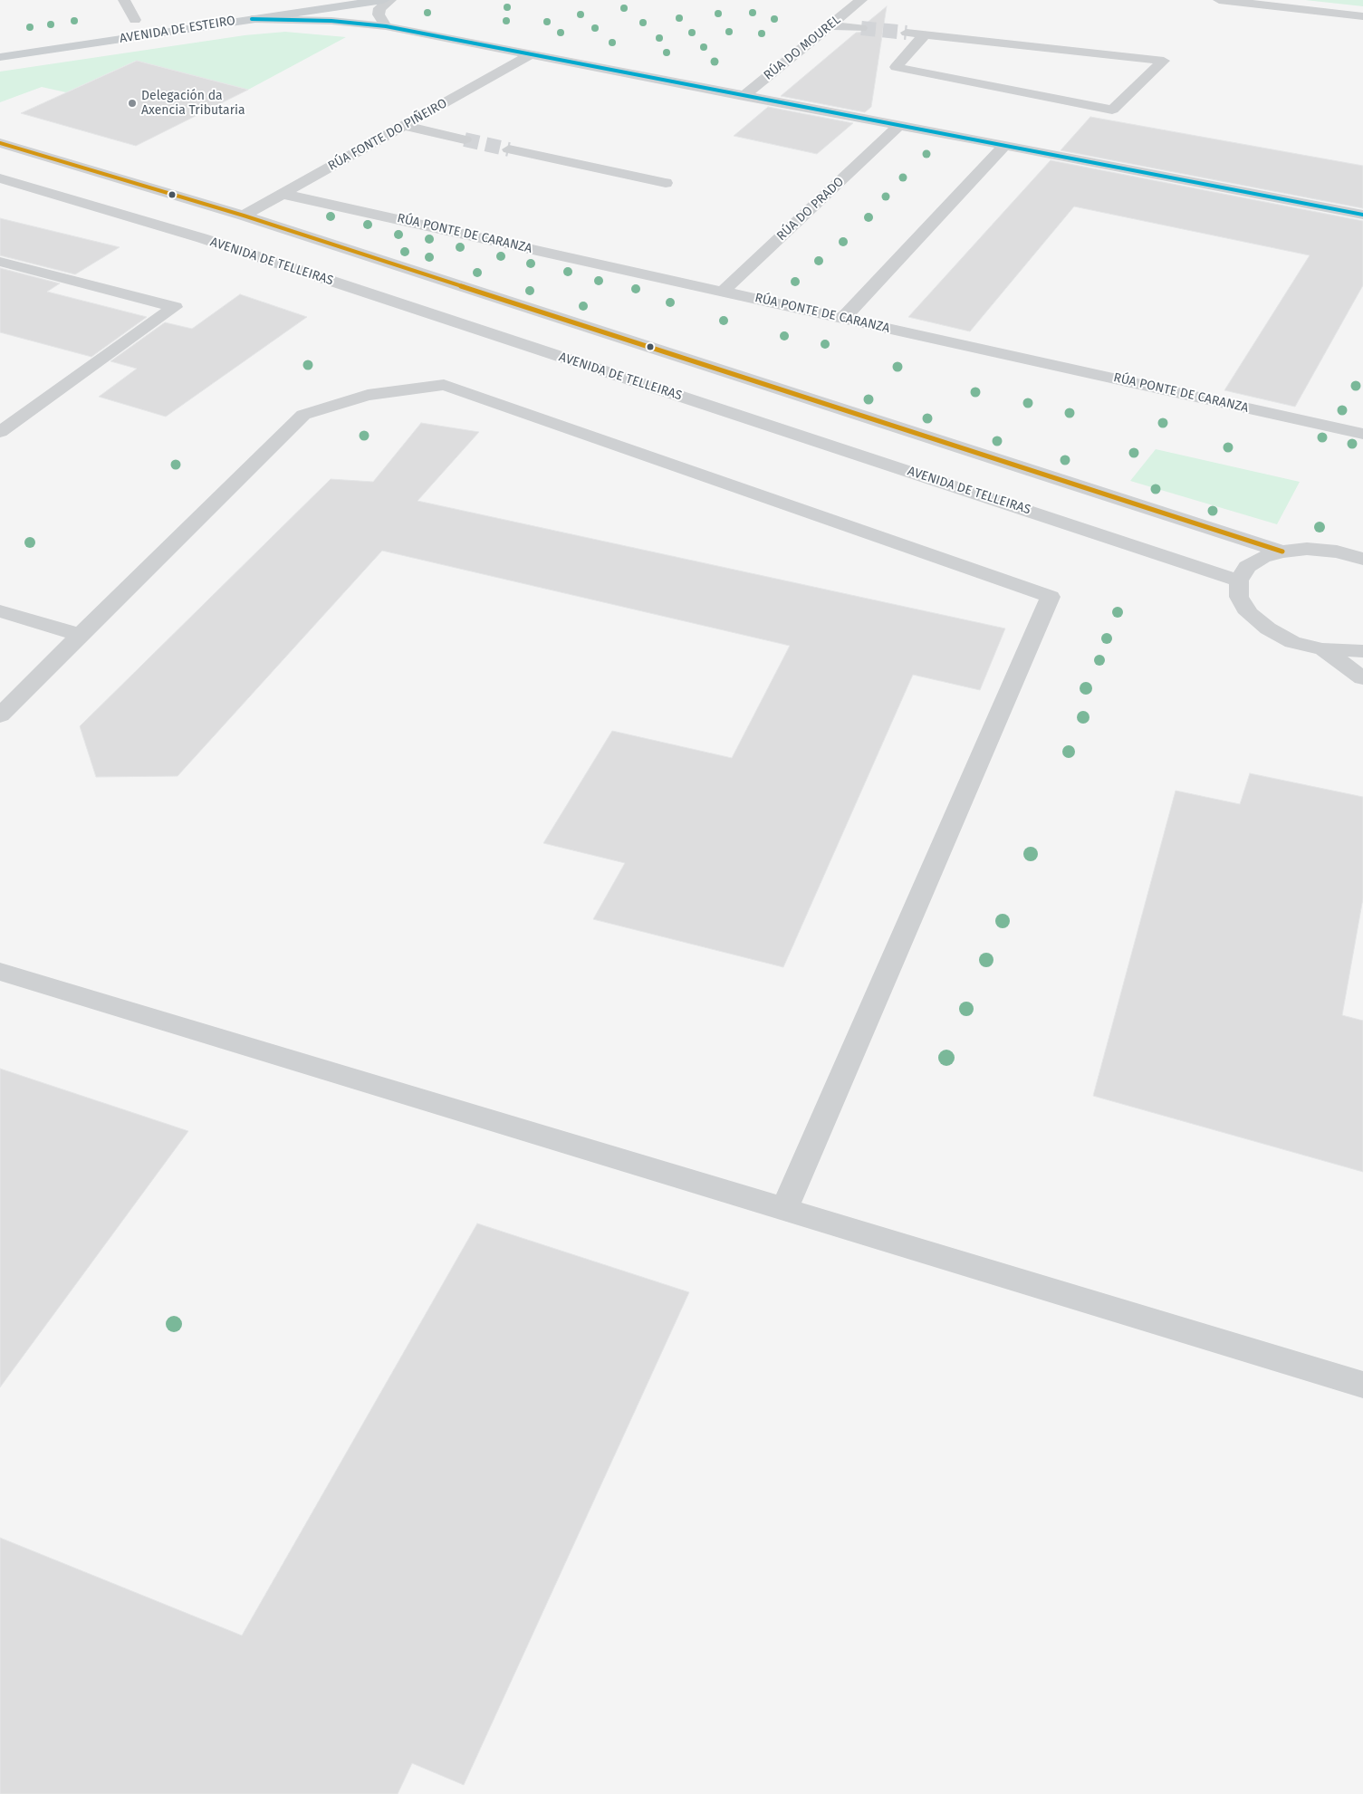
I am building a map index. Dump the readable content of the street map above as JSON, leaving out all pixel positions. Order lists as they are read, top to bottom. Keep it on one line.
{"streets":{"main road":["AVENIDA DE ESTEIRO"],"street":["RÚA DO MOUREL","RÚA FONTE DO PIÑEIRO","RÚA DO PRADO","RÚA PONTE DE CARANZA","AVENIDA DE TELLEIRAS"]},"crossings":[["RÚA FONTE DO PIÑEIRO","RÚA PONTE DE CARANZA"],["RÚA DO PRADO","RÚA PONTE DE CARANZA"]],"places":["Delegación da Axencia Tributaria"]}
